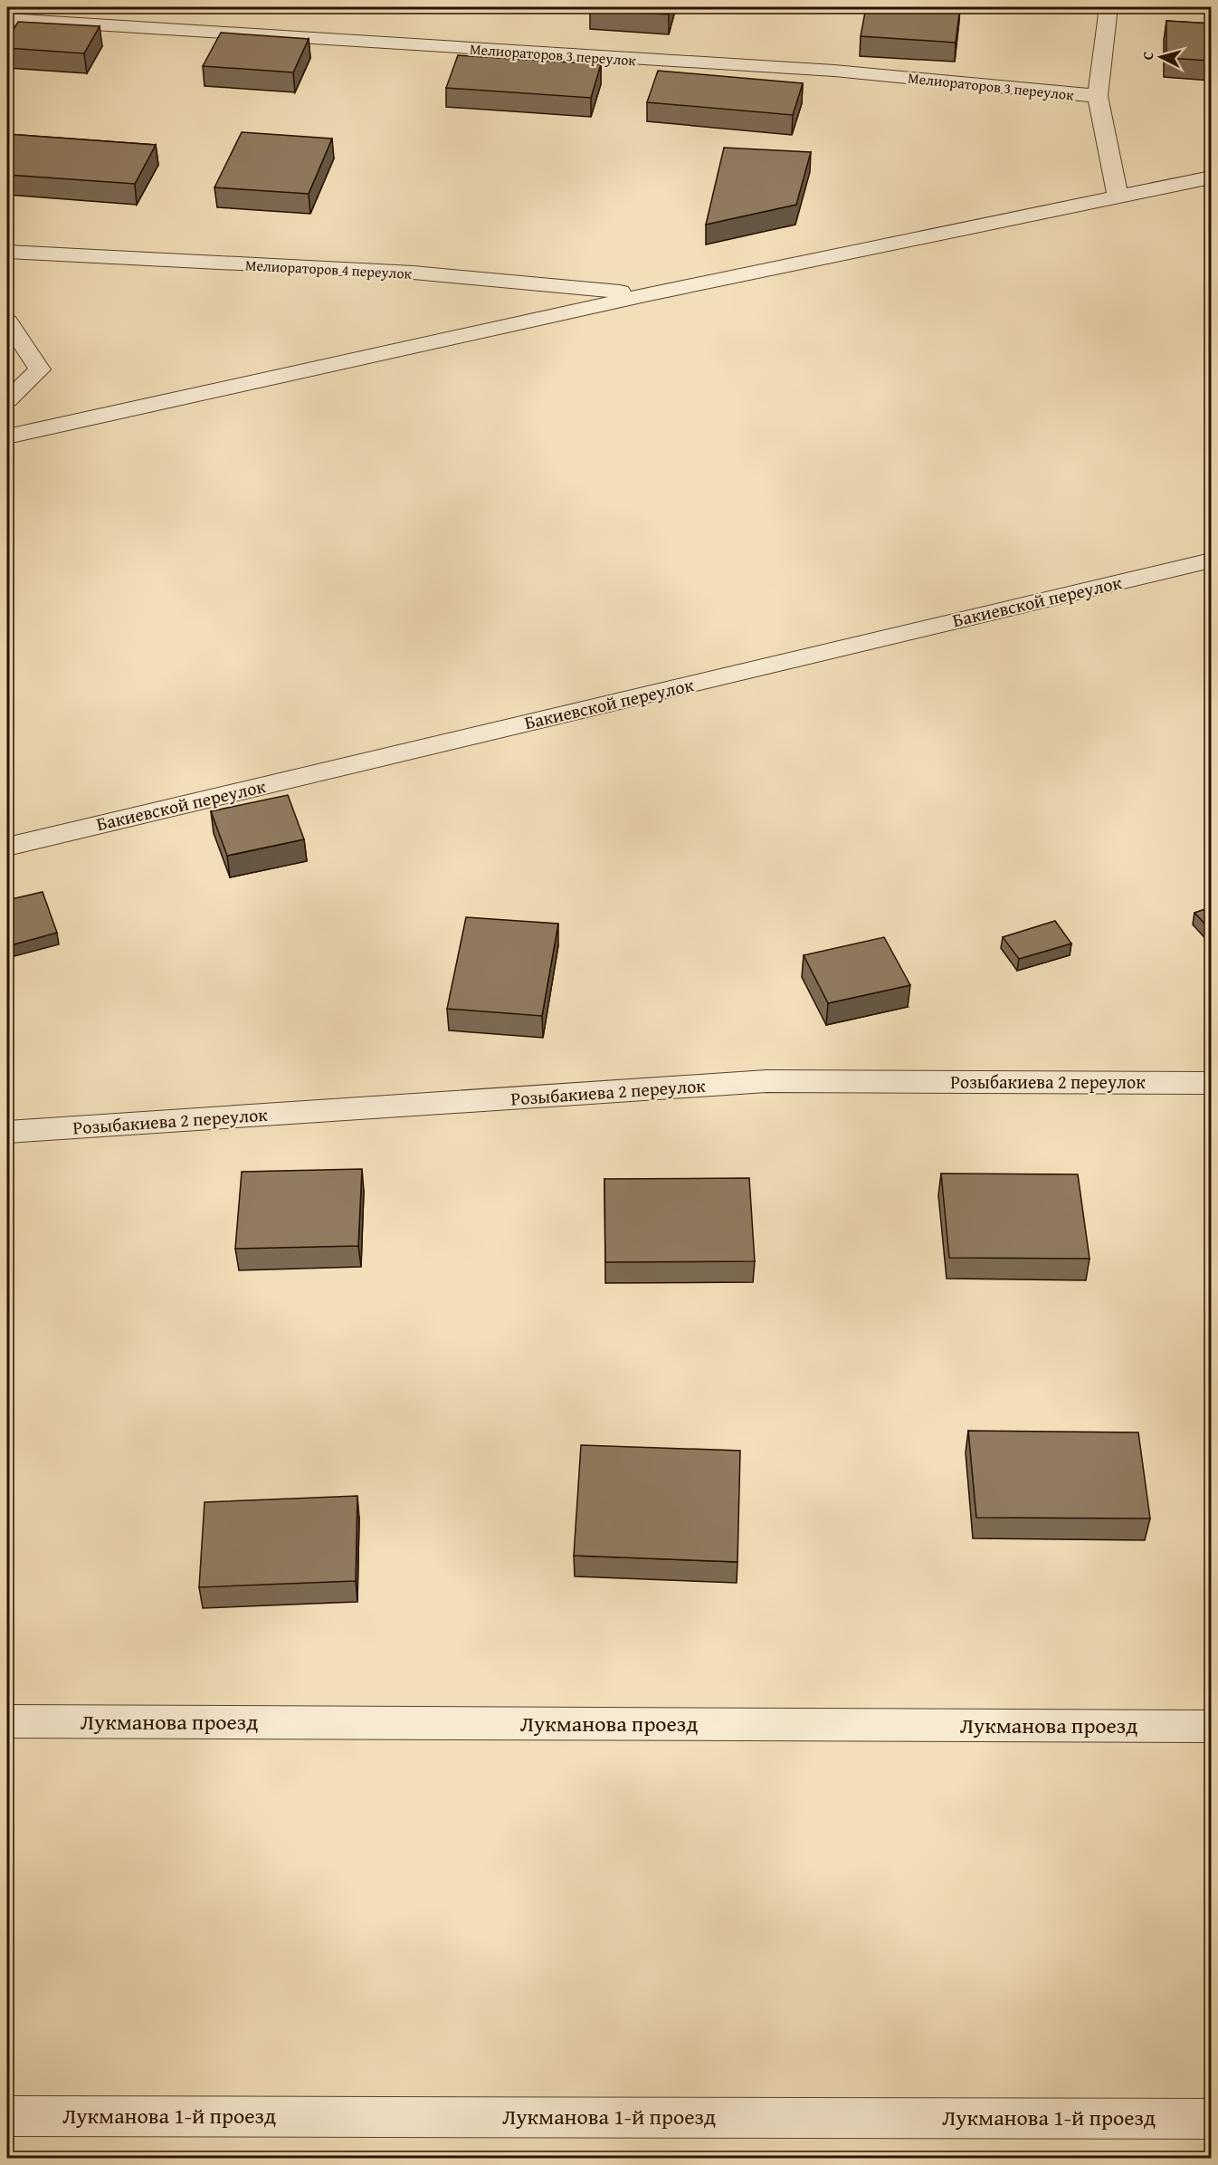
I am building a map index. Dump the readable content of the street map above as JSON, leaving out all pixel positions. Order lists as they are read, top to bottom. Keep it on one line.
{"streets":{"street":["Мелиораторов 3 переулок","Мелиораторов 4 переулок","Бакиевской переулок","Розыбакиева 2 переулок","Лукманова проезд","Лукманова 1-й проезд"]},"north":"left"}
